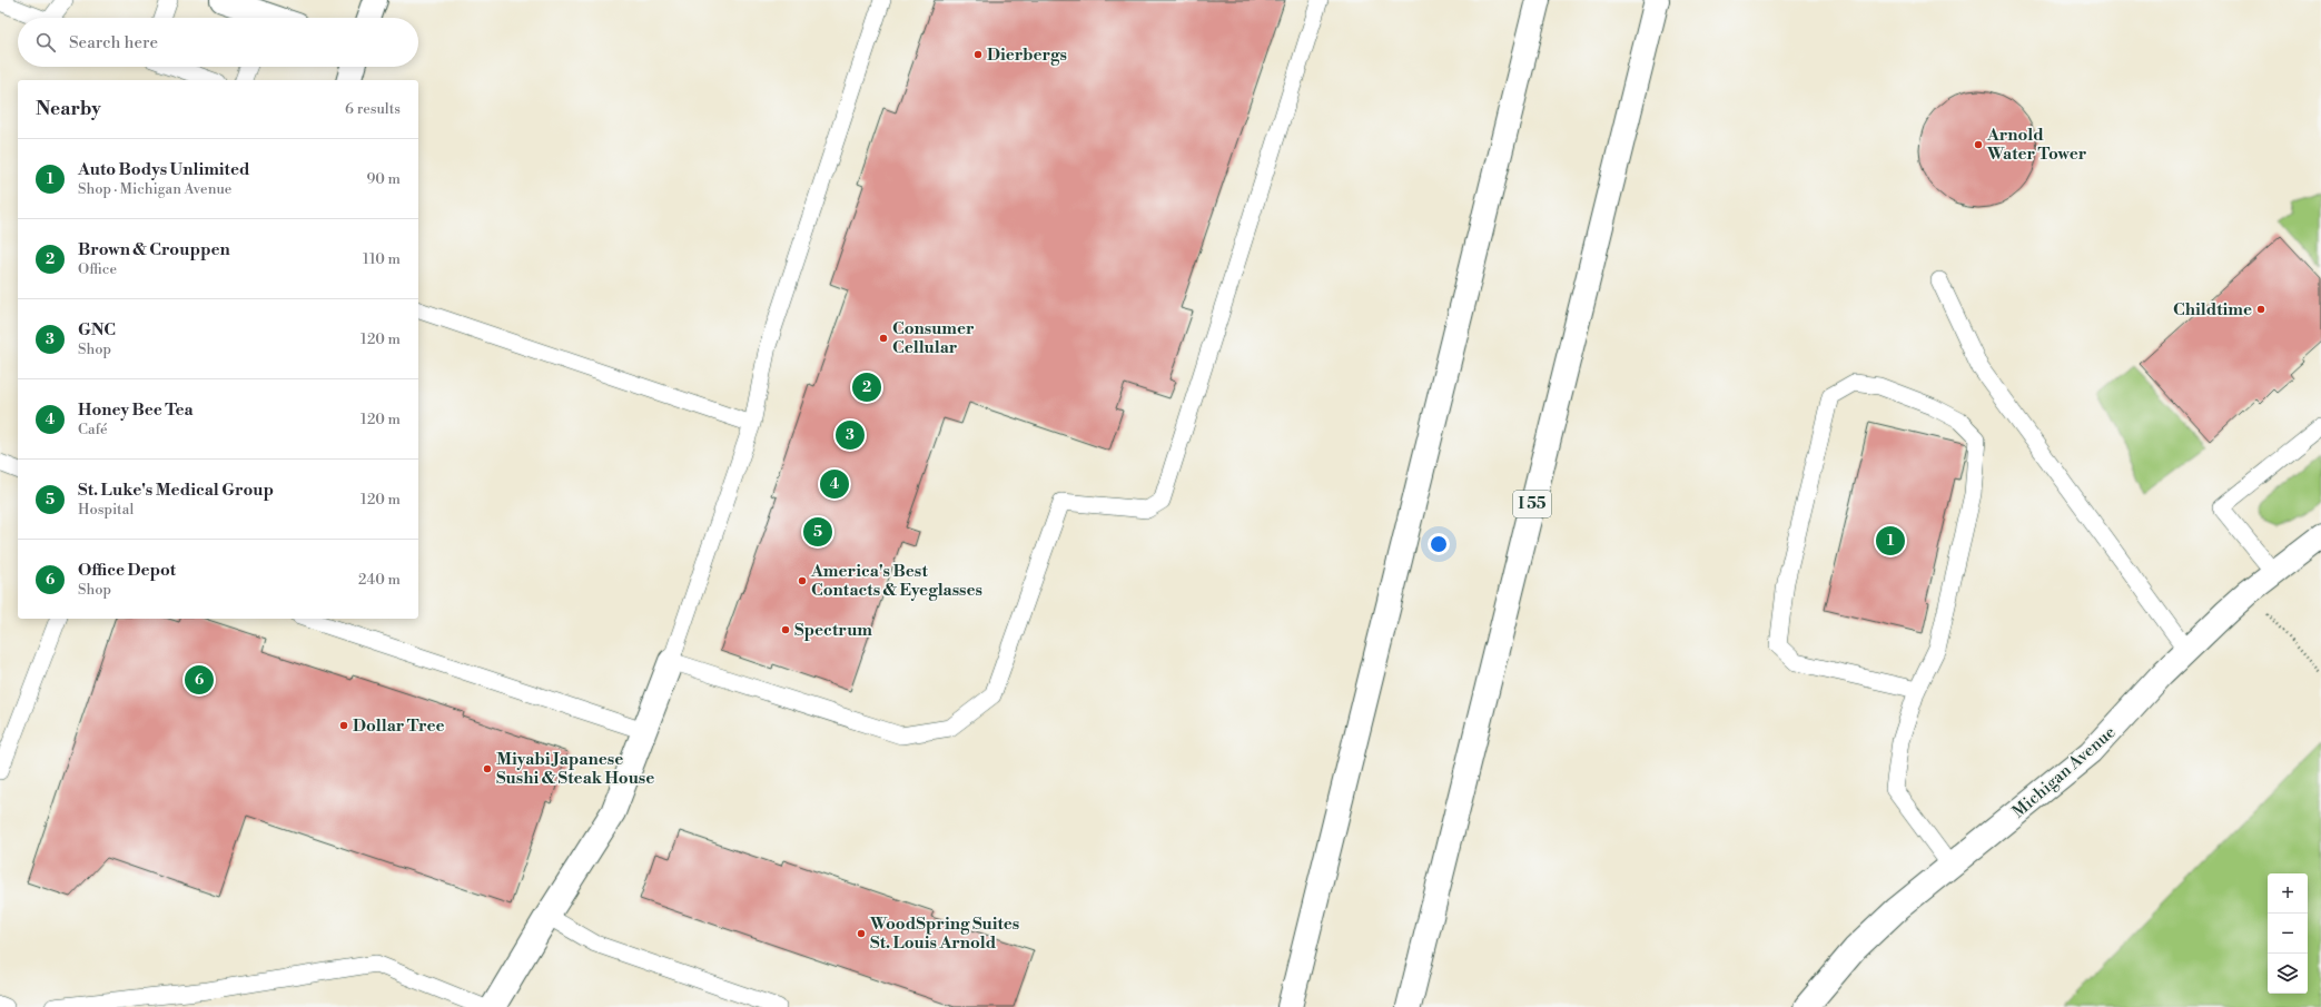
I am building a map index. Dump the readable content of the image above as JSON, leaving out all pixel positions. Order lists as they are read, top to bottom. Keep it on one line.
{"streets":{"main road":["I 55","Michigan Avenue"]},"places":["Dierbergs","Arnold Water Tower","Childtime","Consumer Cellular","America's Best Contacts & Eyeglasses","Spectrum","Dollar Tree","Miyabi Japanese Sushi & Steak House","WoodSpring Suites St. Louis Arnold"],"page":{"search":"Search here","heading":["Nearby","6 results"],"list":[{"mark":"1","name":"Auto Bodys Unlimited","note":"Shop · Michigan Avenue","value":"90 m"},{"mark":"2","name":"Brown & Crouppen","note":"Office","value":"110 m"},{"mark":"3","name":"GNC","note":"Shop","value":"120 m"},{"mark":"4","name":"Honey Bee Tea","note":"Café","value":"120 m"},{"mark":"5","name":"St. Luke's Medical Group","note":"Hospital","value":"120 m"},{"mark":"6","name":"Office Depot","note":"Shop","value":"240 m"}],"pins":["2","3","4","5","1","6"],"map_buttons":["+","−"]}}
